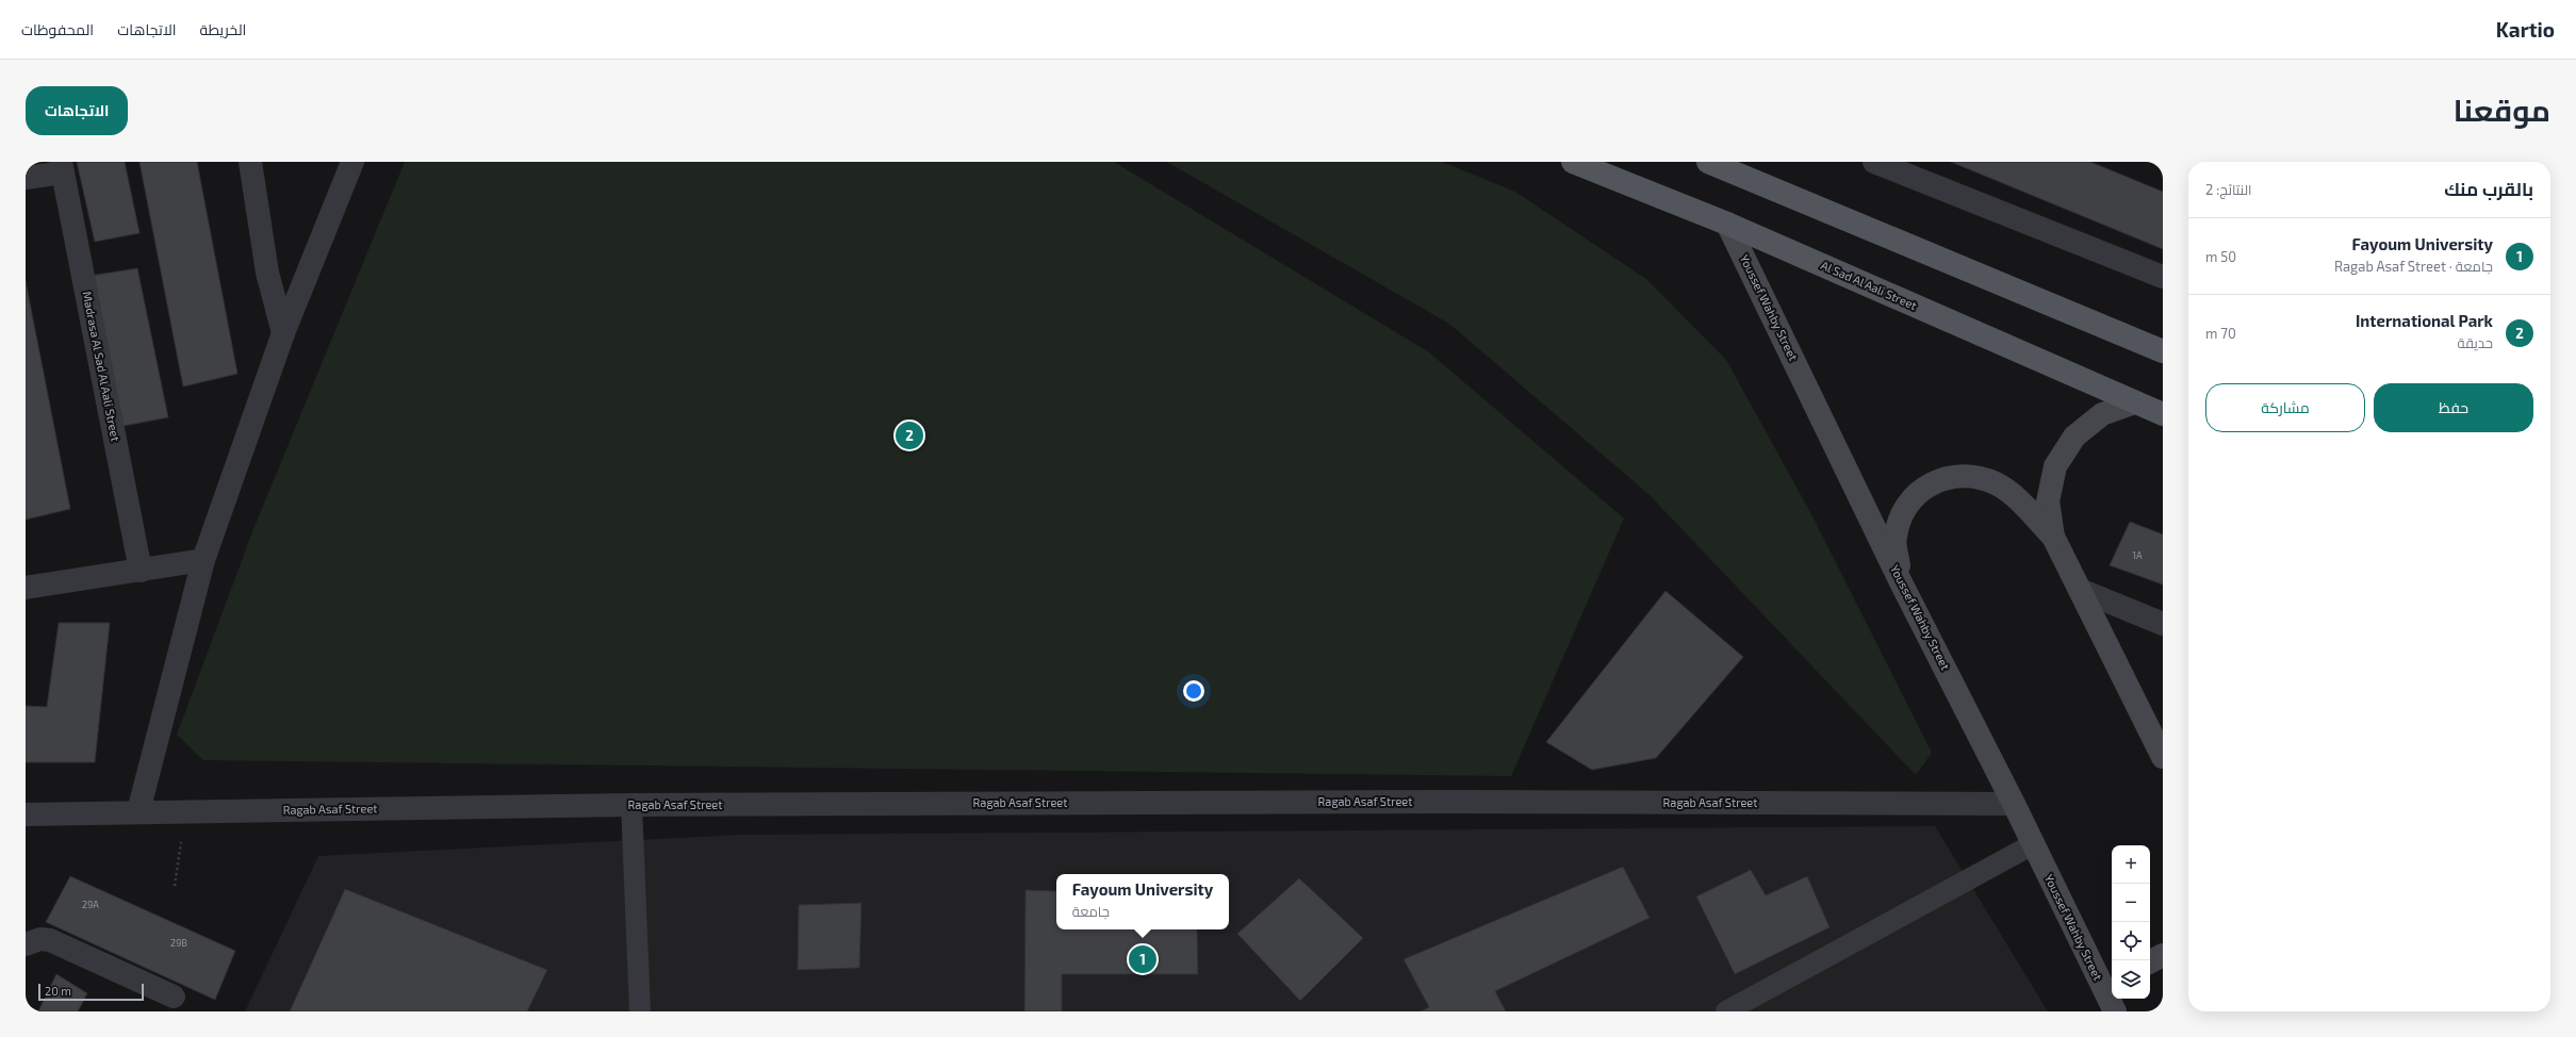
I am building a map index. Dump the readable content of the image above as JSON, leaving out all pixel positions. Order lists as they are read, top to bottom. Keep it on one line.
{"streets":{"main road":["Al Sad Al Aali Street","Youssef Wahby Street"],"street":["Madrasa Al Sad Al Aali Street","Ragab Asaf Street"]},"crossings":[["Al Sad Al Aali Street","Youssef Wahby Street"],["Youssef Wahby Street","Ragab Asaf Street"]],"house_numbers":["1A","29A","29B"],"scale_bar":"20 m","page":{"header":"Kartio","nav":["الخريطة","الاتجاهات","المحفوظات"],"title":"موقعنا","buttons":["الاتجاهات",["حفظ","مشاركة"]],"heading":["بالقرب منك","النتائج: 2"],"list":[{"mark":"1","name":"Fayoum University","note":"جامعة · Ragab Asaf Street","value":"50 m"},{"mark":"2","name":"International Park","note":"حديقة","value":"70 m"}],"pins":["2","1"],"map_buttons":["+","−"],"popup":["Fayoum University","جامعة"],"scale":"20 m"}}
